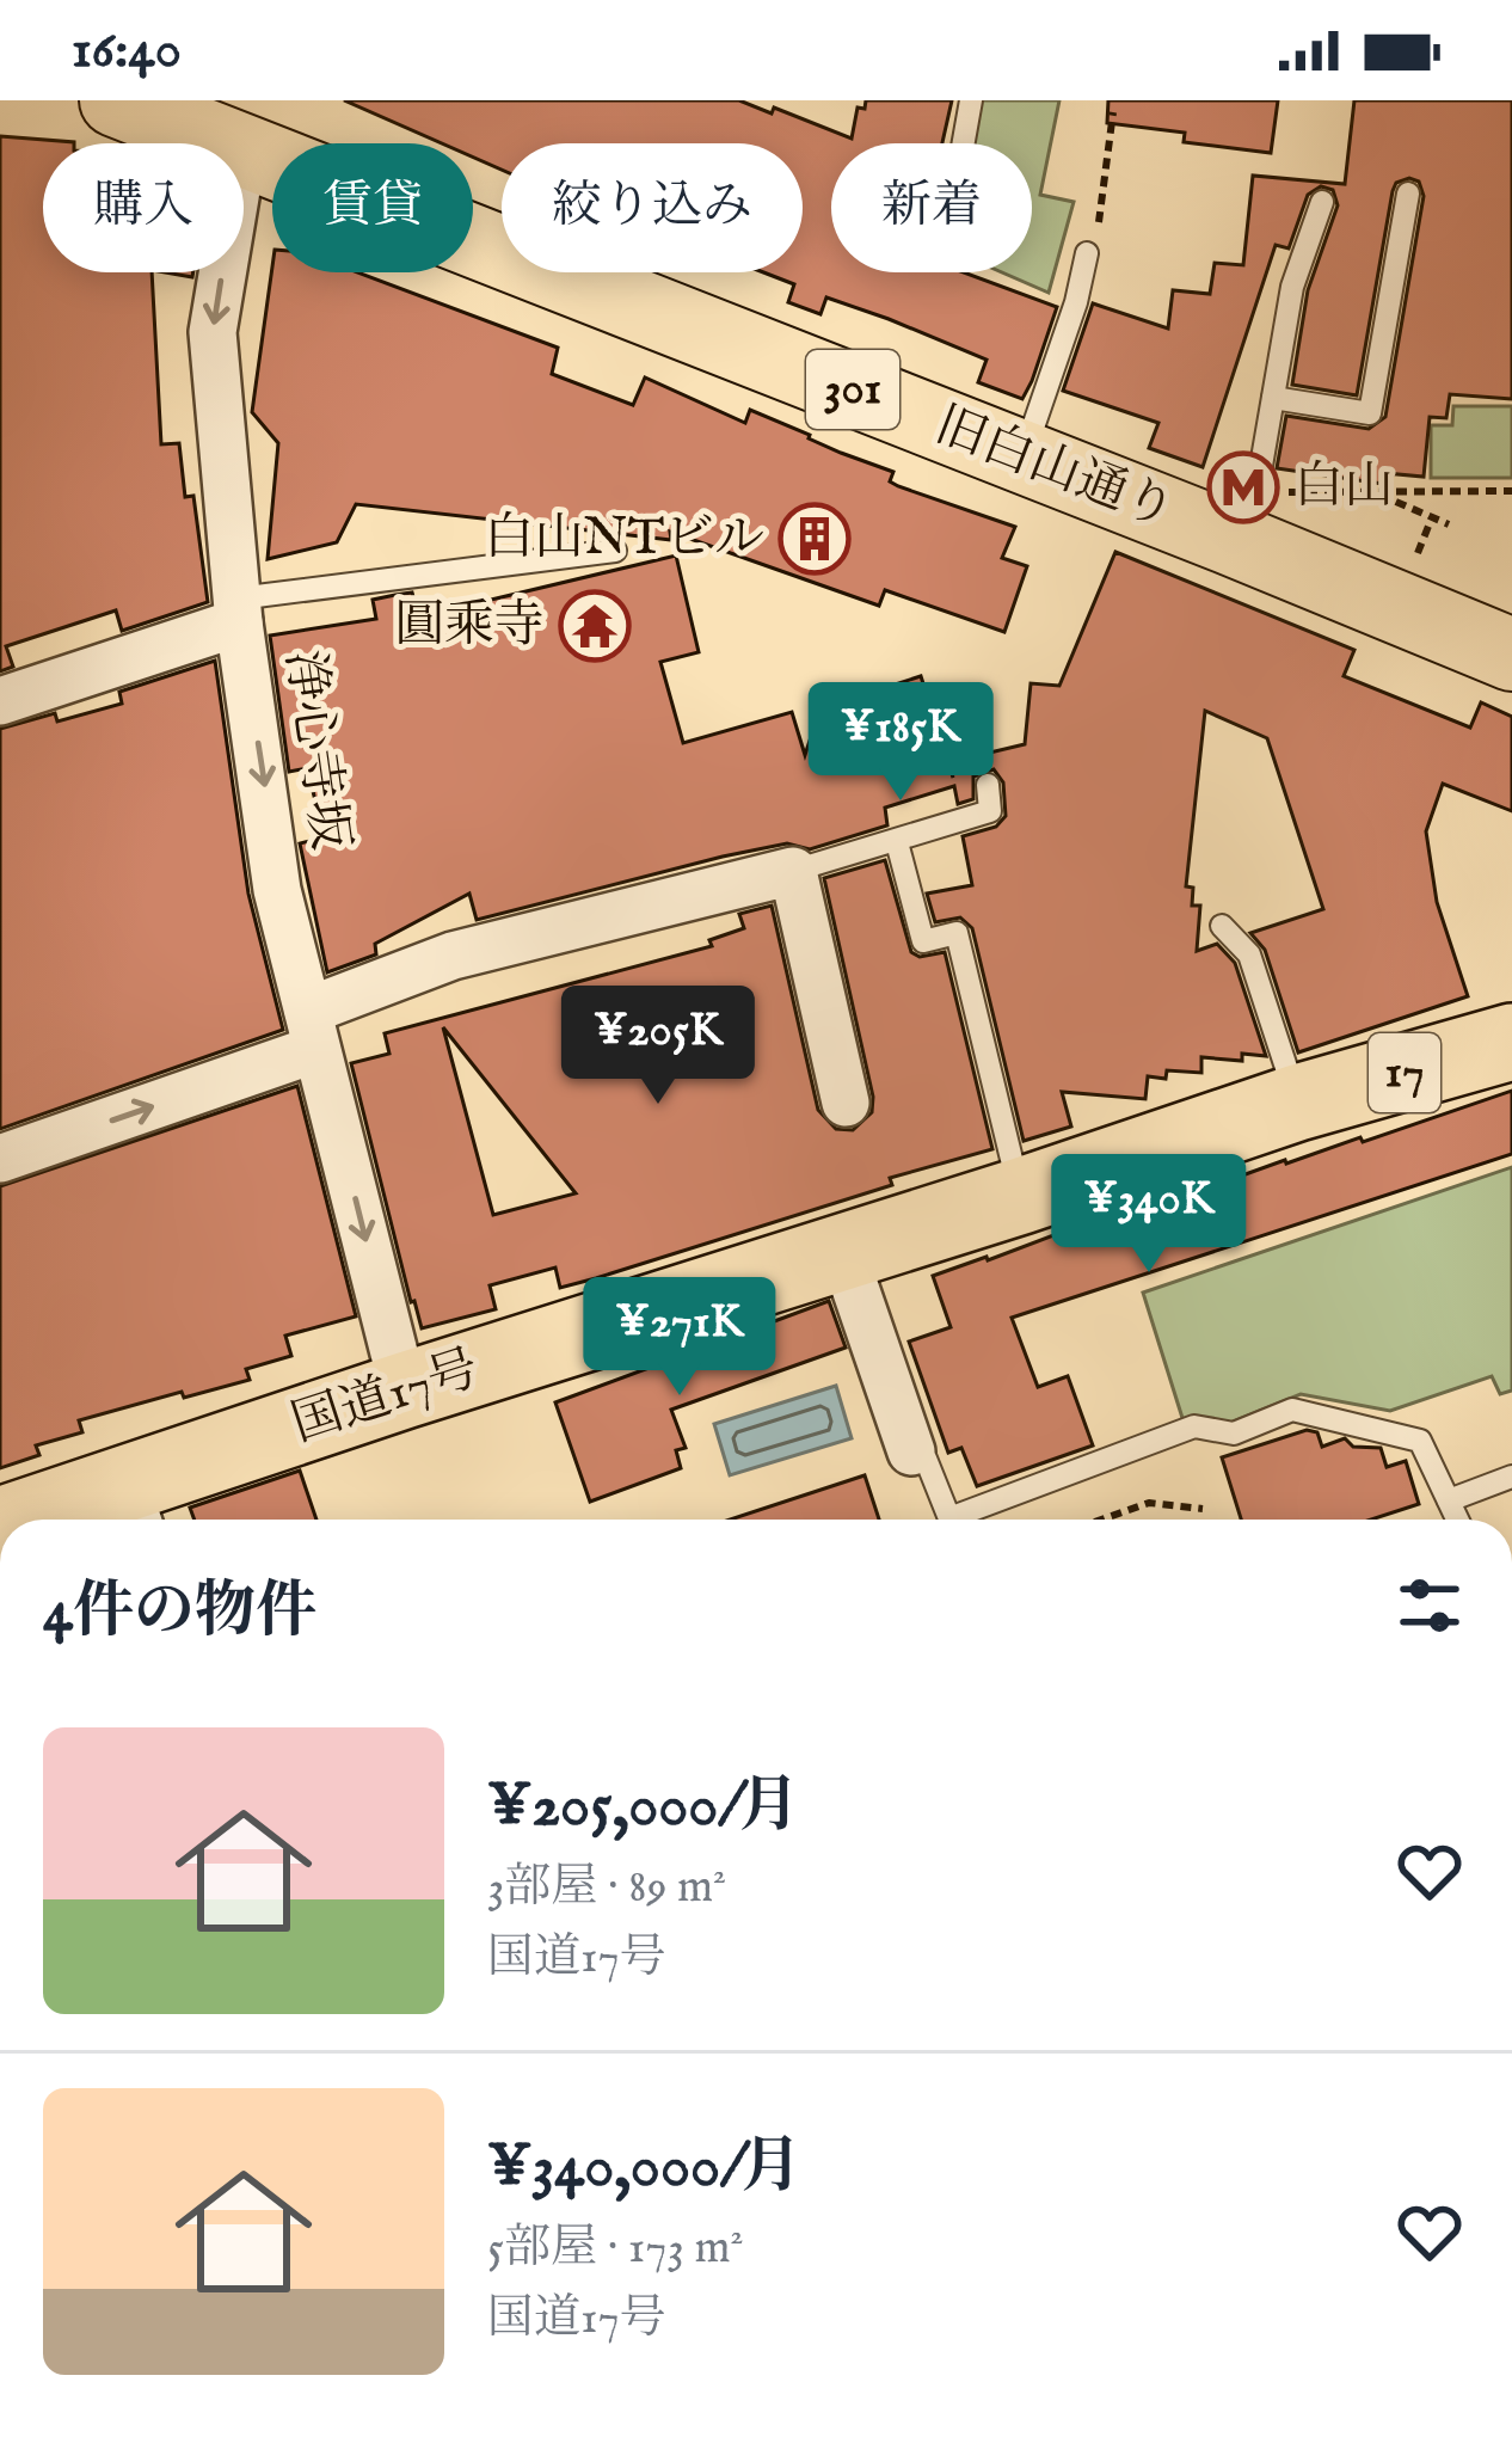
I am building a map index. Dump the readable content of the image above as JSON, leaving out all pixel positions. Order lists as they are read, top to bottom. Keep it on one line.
{"streets":{"highway":["17","国道17号"],"main road":["301","旧白山通り"],"street":["浄心寺坂"]},"crossings":[["旧白山通り","浄心寺坂"],["浄心寺坂","国道17号"]],"one_way":["浄心寺坂"],"places":{"metro station":["白山"],"building":["白山NTビル"],"temple":["圓乘寺"]},"page":{"status":"16:40","chip":["購入","賃貸","絞り込み","新着"],"price":["¥185K","¥205K","¥340K","¥271K"],"heading":"4件の物件","list":[{"name":"¥205,000/月","note":"3部屋 · 89 m² · 国道17号"},{"name":"¥340,000/月","note":"5部屋 · 173 m² · 国道17号"}]}}
